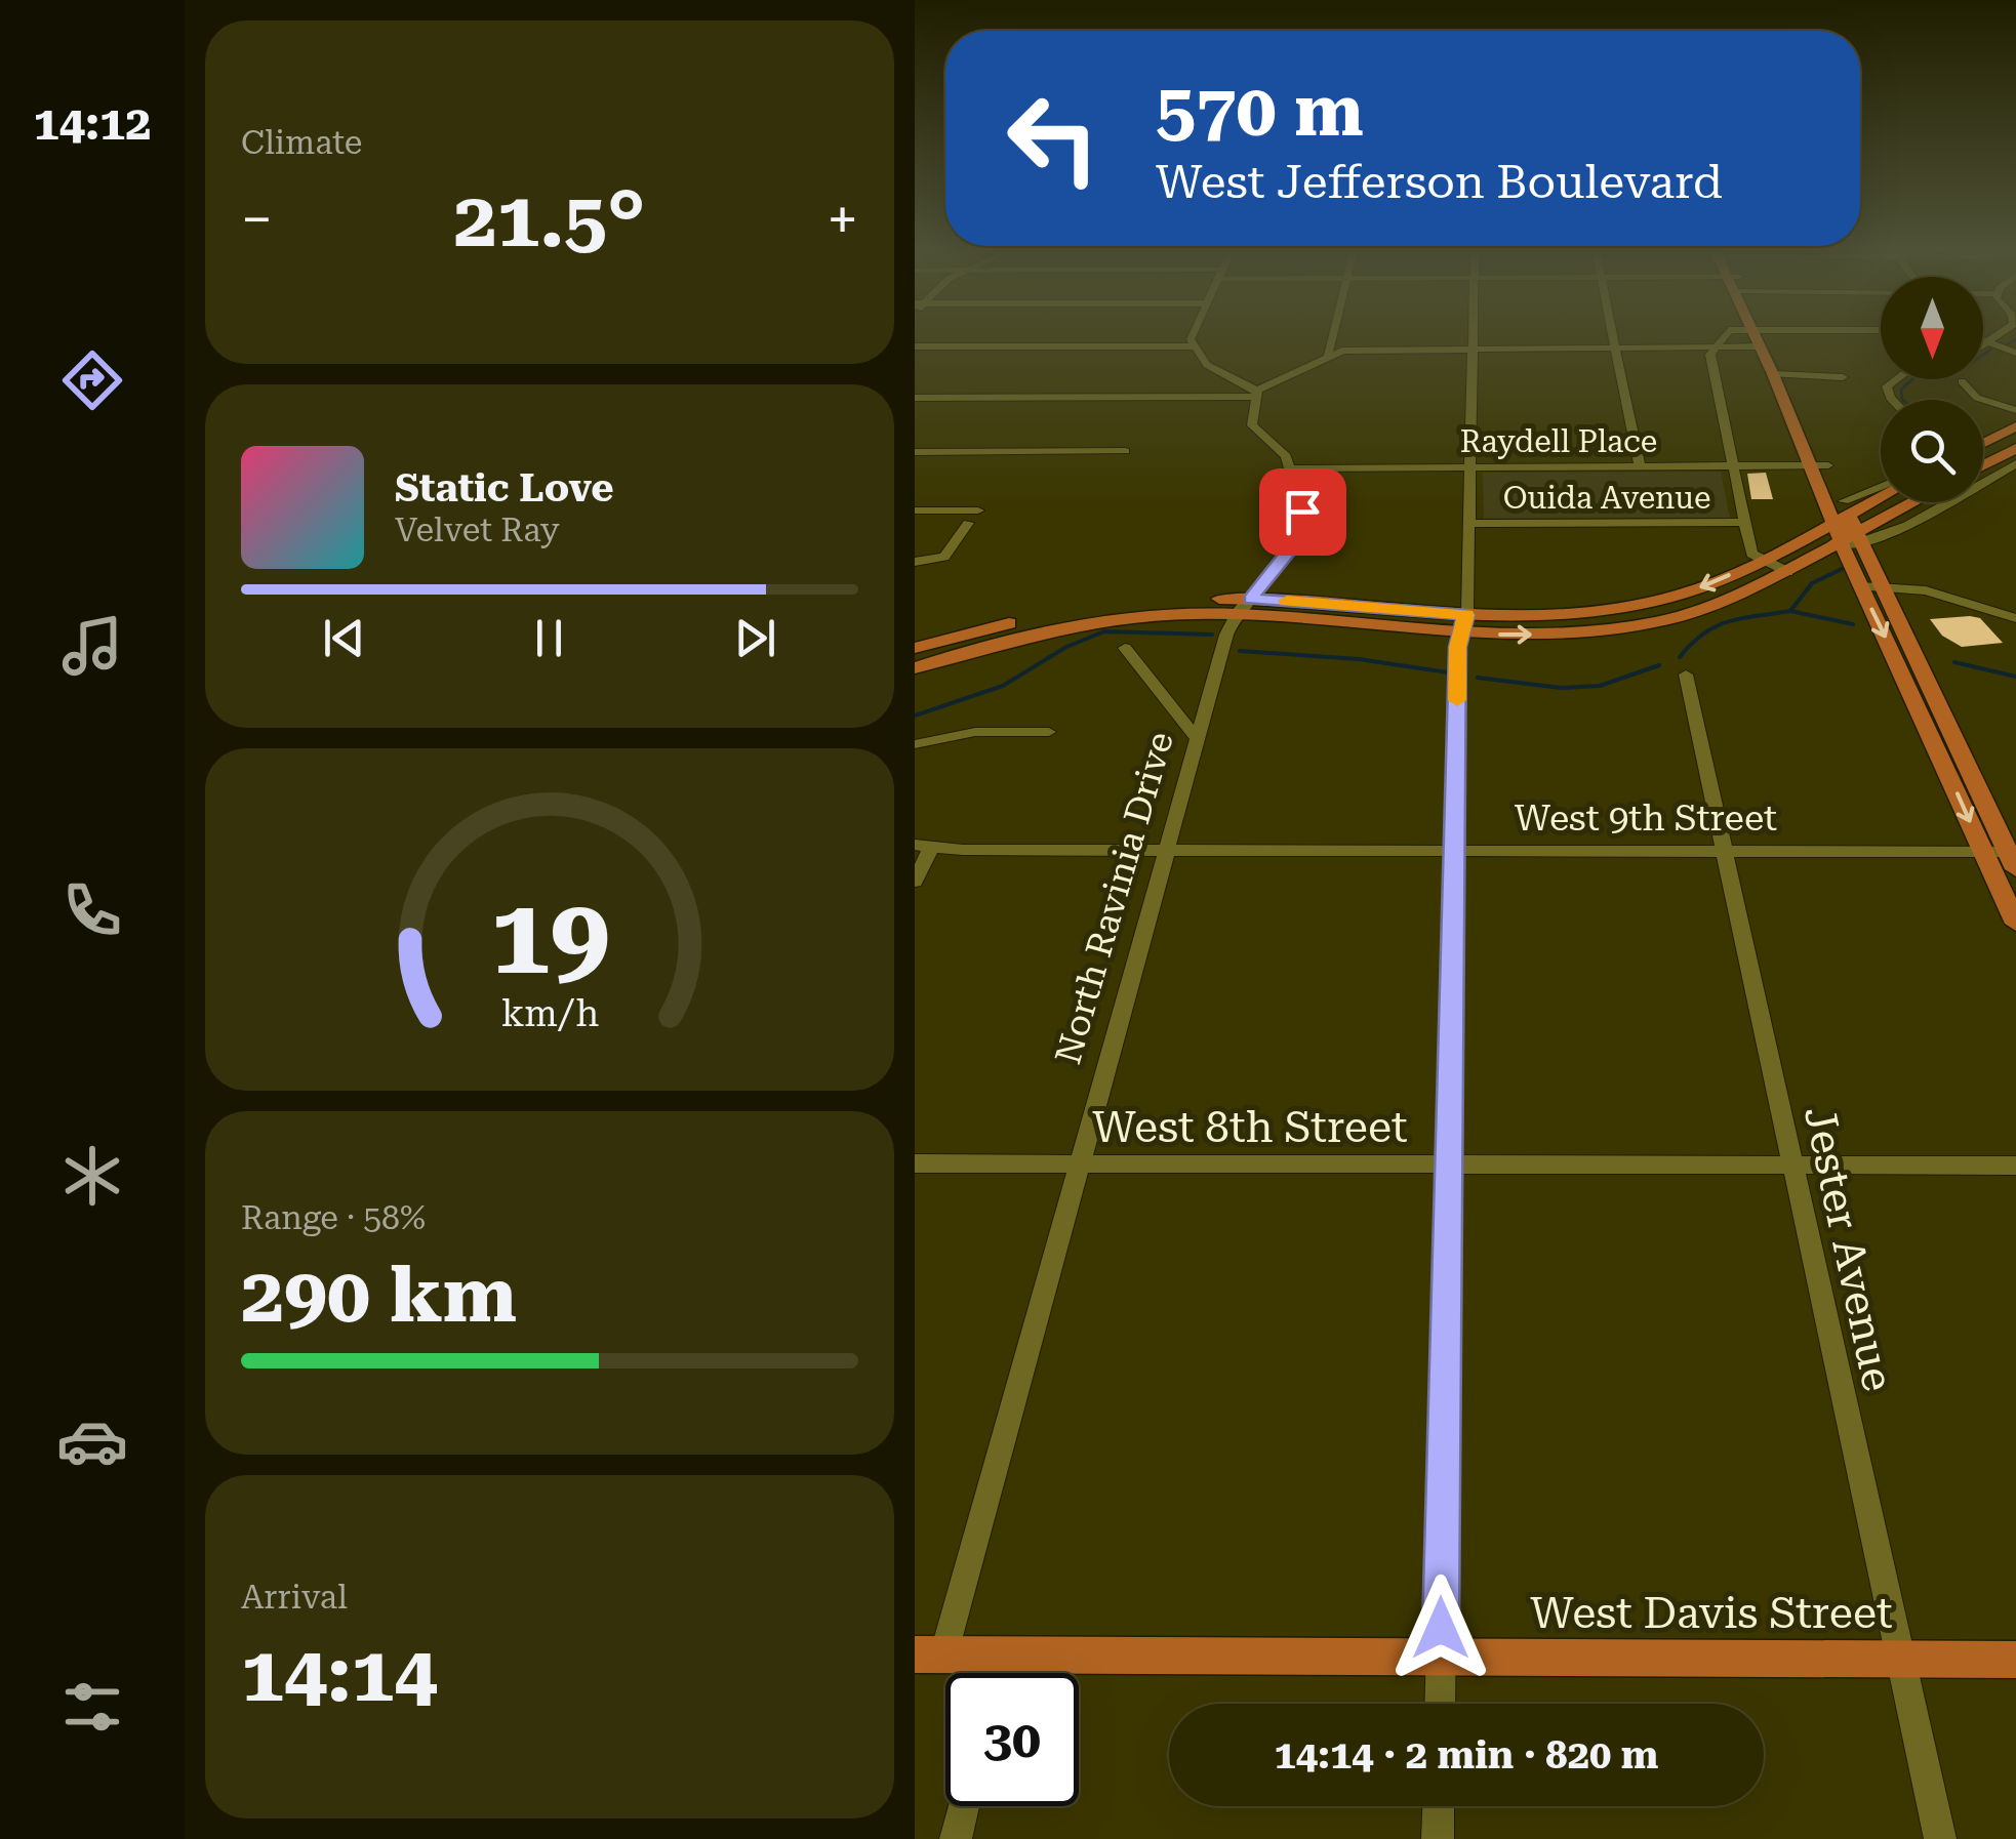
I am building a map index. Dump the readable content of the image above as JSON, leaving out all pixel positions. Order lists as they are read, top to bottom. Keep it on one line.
{"streets":{"main road":["West Davis Street"],"street":["Raydell Place","Ouida Avenue","West 9th Street","North Ravinia Drive","West 8th Street","Jester Avenue"]},"crossings":[["West 9th Street","North Ravinia Drive"],["West 9th Street","Jester Avenue"],["North Ravinia Drive","West 8th Street"],["North Ravinia Drive","West Davis Street"],["West 8th Street","Jester Avenue"],["Jester Avenue","West Davis Street"]],"north":"bottom","page":{"tabs":"14:12","tile":["Climate",["Range · 58%","290 km"],["Arrival","14:14"]],"turn":["570 m","West Jefferson Boulevard"],"heat":["−","21.5°","+"],"song":["Static Love","Velvet Ray"],"limit":"30","trip":"14:14 · 2 min · 820 m","gauge":["19","km/h"]}}
